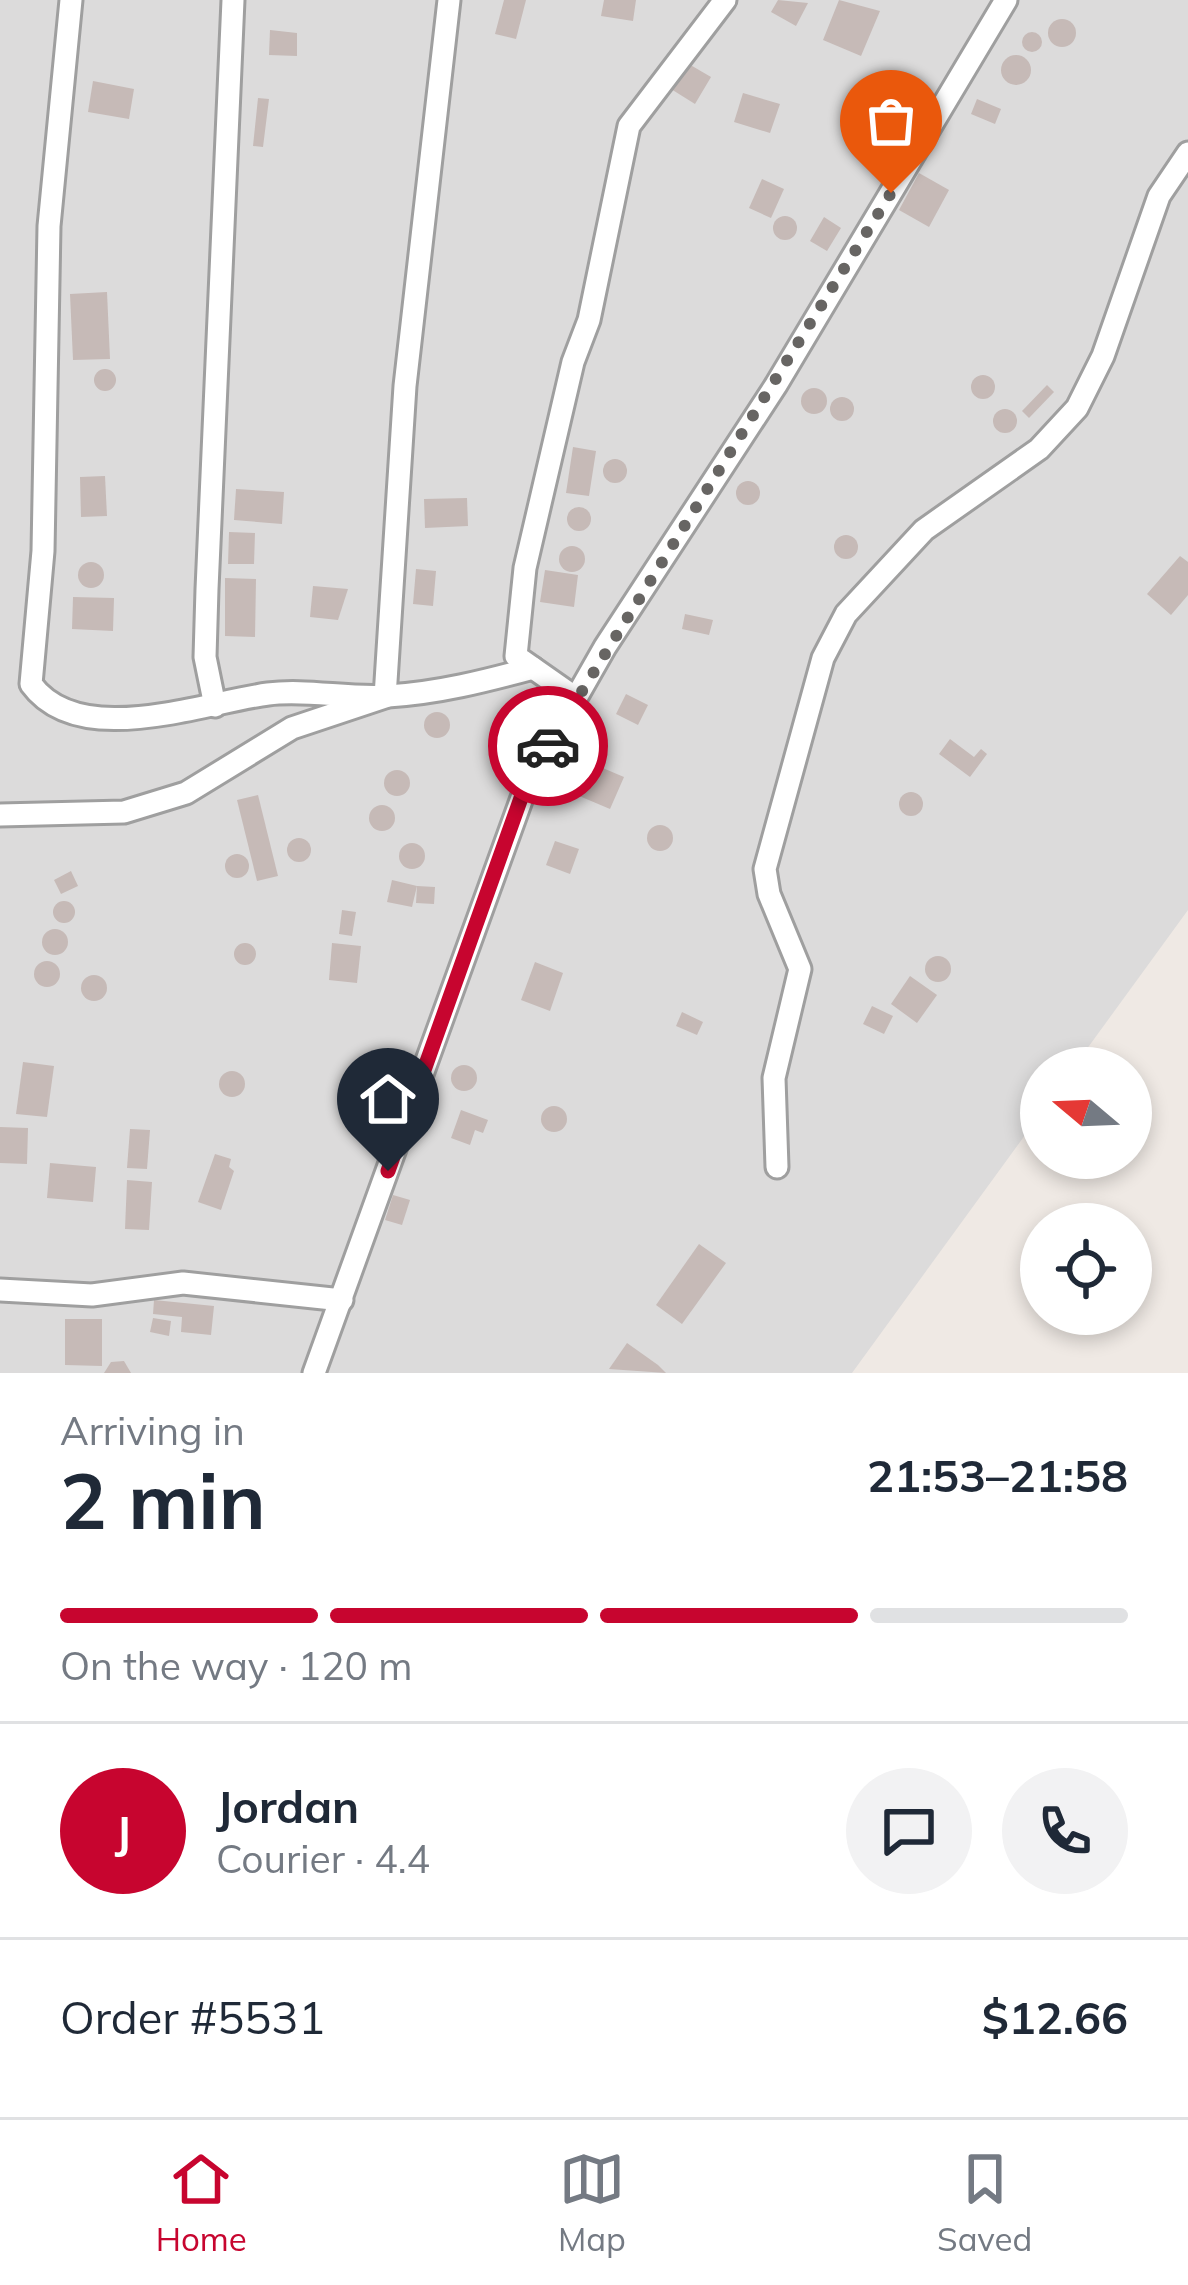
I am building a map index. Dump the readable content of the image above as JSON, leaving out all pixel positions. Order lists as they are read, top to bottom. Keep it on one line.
{"north":"left","page":{"heading":["2 min","Arriving in","21:53–21:58"],"panel":["Jordan","Courier · 4.4","Order #5531","$12.66"],"bar":"On the way · 120 m","round":"J","tabs":["Home","Map","Saved"]}}
